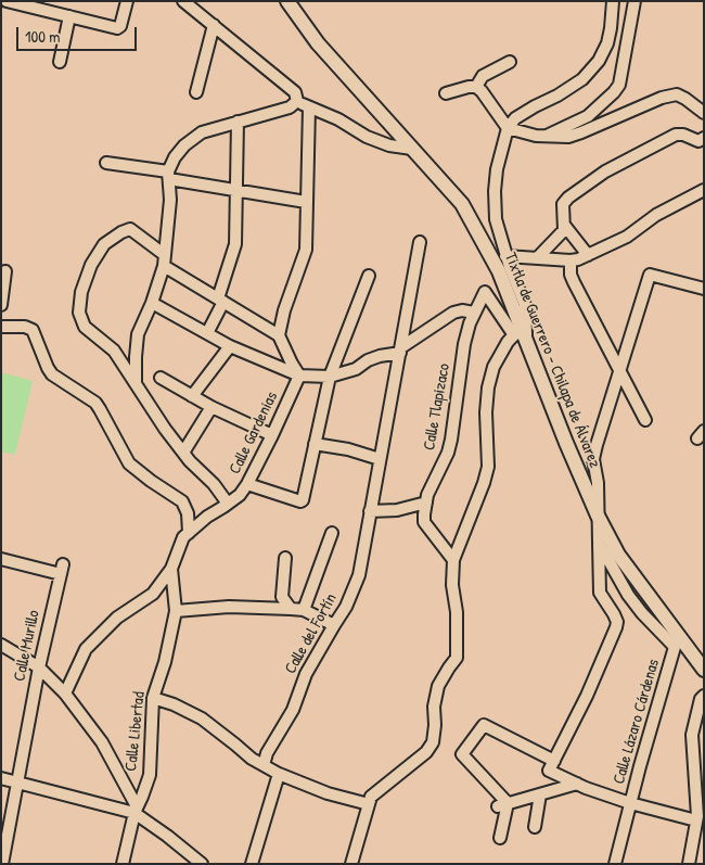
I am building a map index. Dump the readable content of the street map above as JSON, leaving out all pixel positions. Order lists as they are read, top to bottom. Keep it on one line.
{"streets":{"main road":["Tixtla de Guerrero - Chilapa de Álvarez"],"street":["Calle Tlapizaco","Calle Gardenias","Calle del Fortín","Calle Murillo","Calle Lázaro Cárdenas","Calle Libertad"]},"crossings":[["Tixtla de Guerrero - Chilapa de Álvarez","Calle Tlapizaco"],["Tixtla de Guerrero - Chilapa de Álvarez","Calle Lázaro Cárdenas"],["Calle Gardenias","Calle Libertad"]],"scale_bar":"100 m"}
